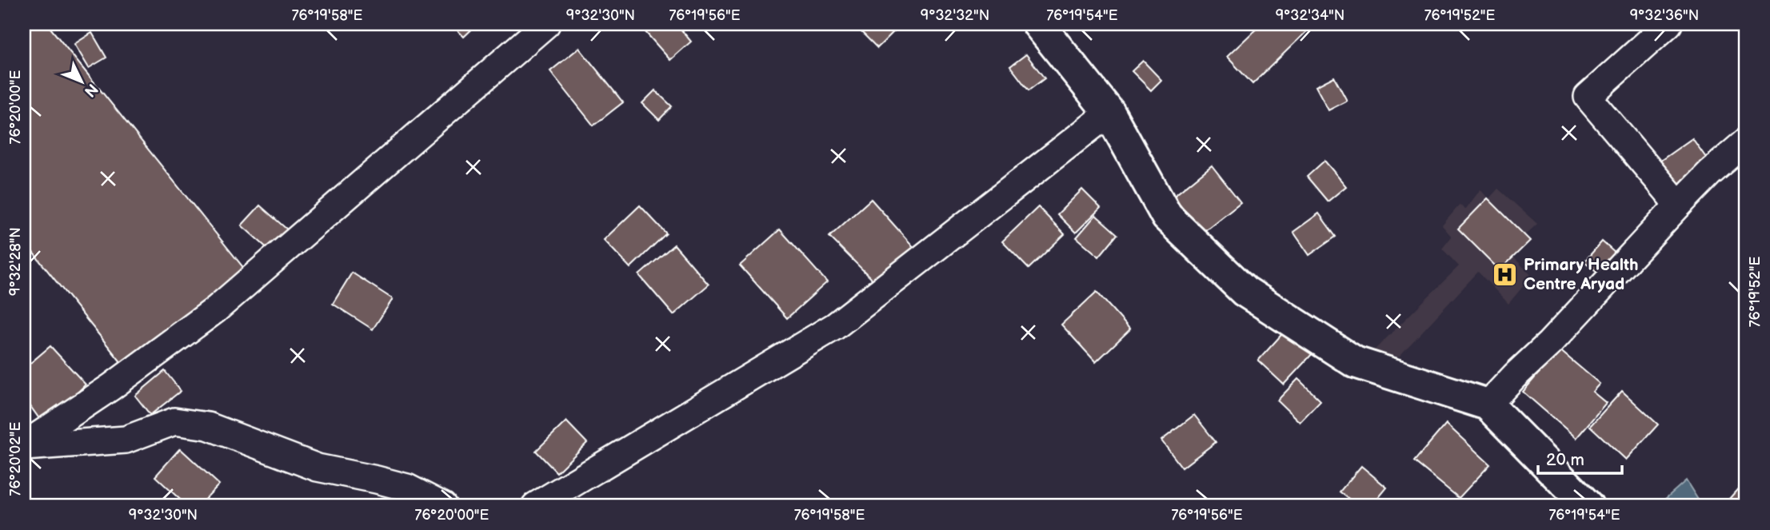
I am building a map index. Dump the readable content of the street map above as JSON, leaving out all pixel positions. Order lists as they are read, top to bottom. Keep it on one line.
{"places":{"hospital":["Primary Health Centre Aryad"]},"scale_bar":"20 m","north":"bottom right","coordinates":["76°19'58\"E","9°32'30\"N","76°19'56\"E","9°32'32\"N","76°19'54\"E","9°32'34\"N","76°19'52\"E","9°32'36\"N","76°20'00\"E","9°32'28\"N","76°20'02\"E"]}
